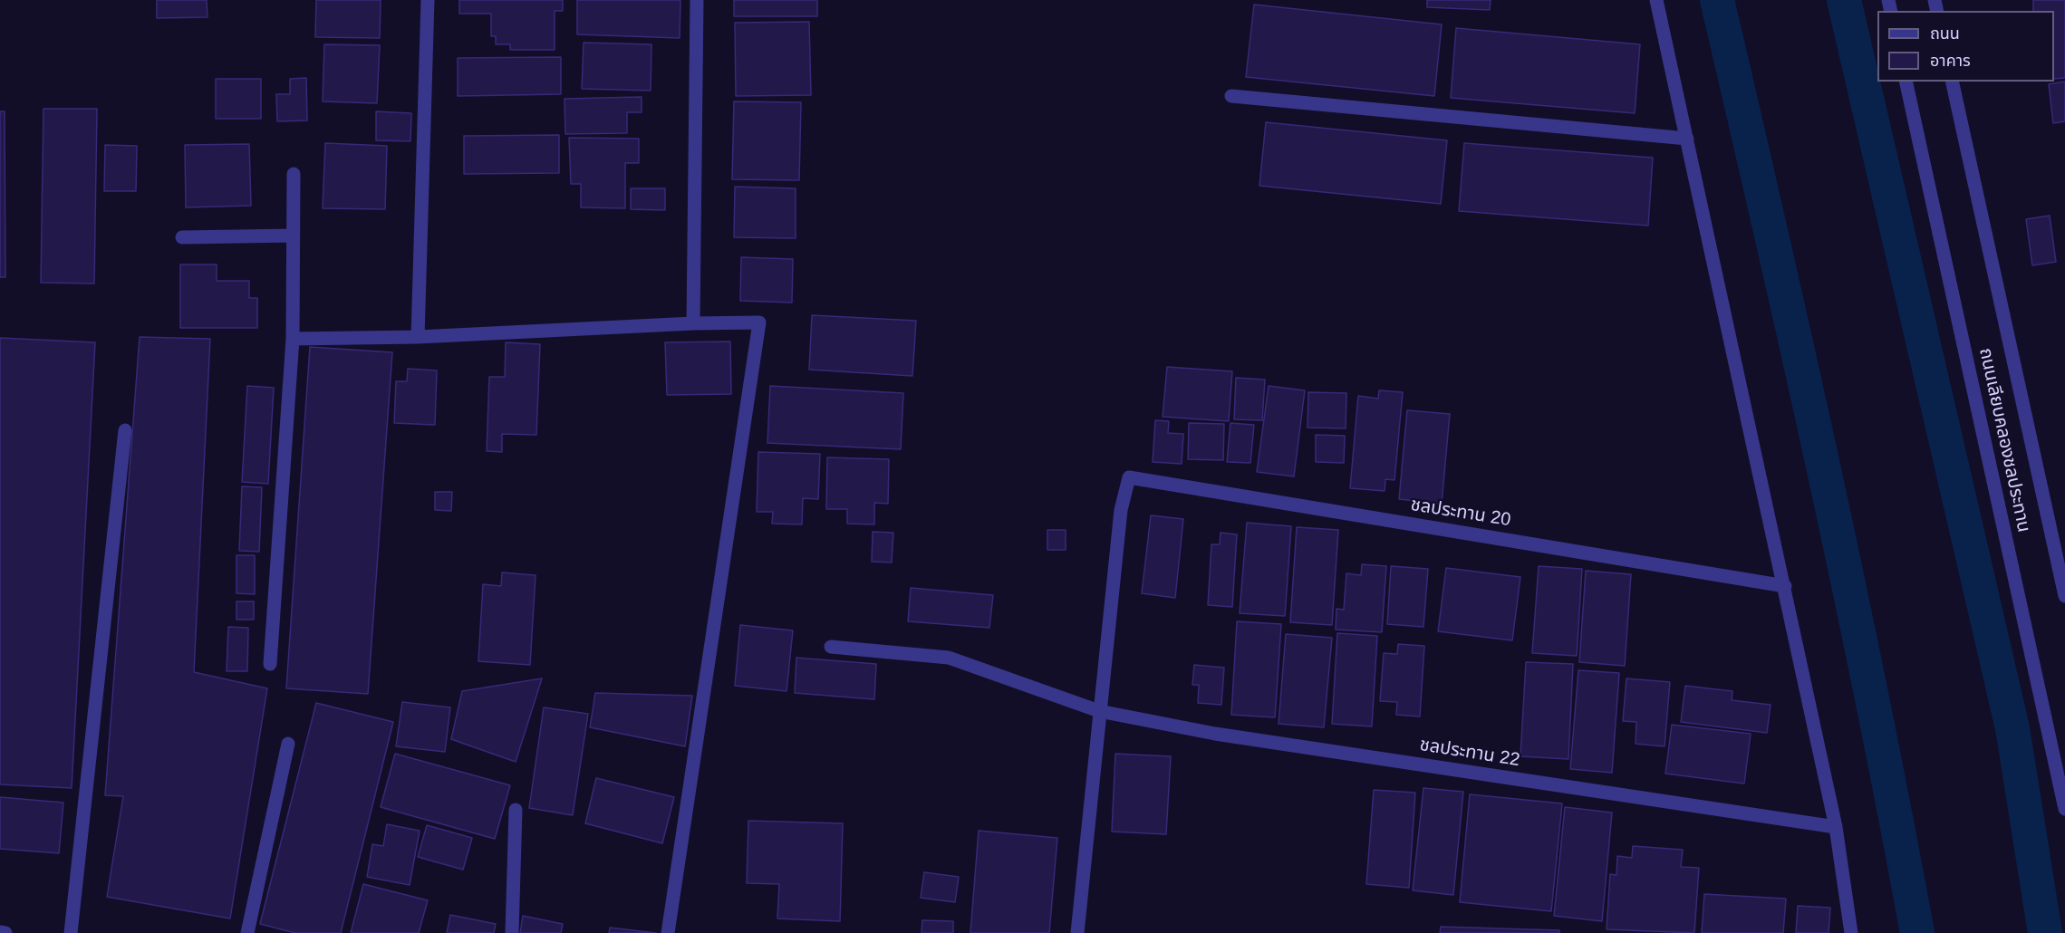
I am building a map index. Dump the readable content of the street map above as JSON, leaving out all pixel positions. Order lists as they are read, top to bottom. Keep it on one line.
{"streets":{"street":["ถนนเลียบคลองชลประทาน","ชลประทาน 20","ชลประทาน 22"]},"crossings":[["ชลประทาน 20","ชลประทาน 22"]],"legend":["ถนน","อาคาร"]}
